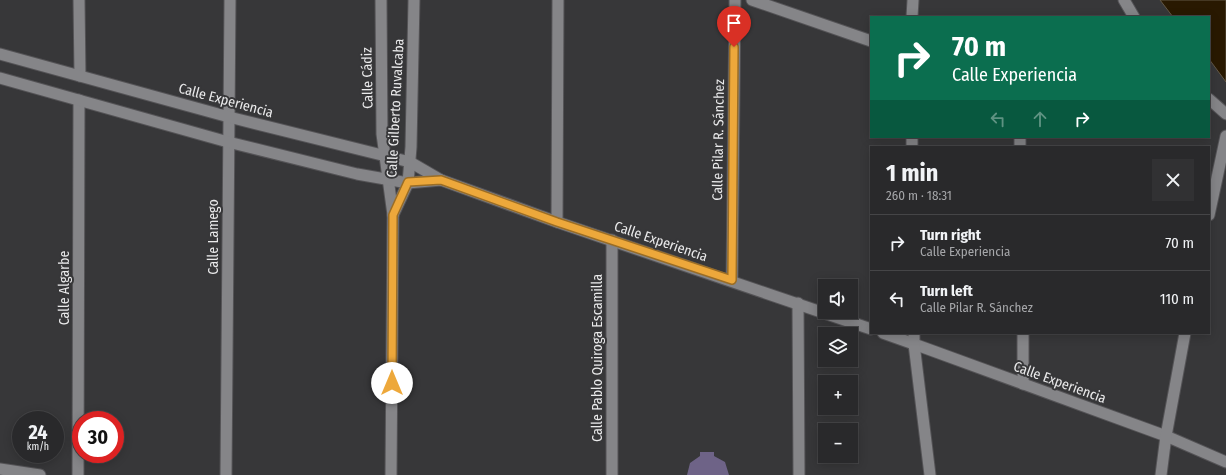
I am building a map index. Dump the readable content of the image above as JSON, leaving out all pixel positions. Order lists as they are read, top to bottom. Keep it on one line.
{"streets":{"street":["Calle Cádiz","Calle Experiencia","Calle Gilberto Ruvalcaba","Calle Pilar R. Sánchez","Calle Lamego","Calle Algarbe","Calle Pablo Quiroga Escamilla"]},"crossings":[["Calle Cádiz","Calle Experiencia"],["Calle Cádiz","Calle Gilberto Ruvalcaba"],["Calle Experiencia","Calle Gilberto Ruvalcaba"],["Calle Experiencia","Calle Pilar R. Sánchez"],["Calle Experiencia","Calle Lamego"],["Calle Experiencia","Calle Algarbe"],["Calle Experiencia","Calle Pablo Quiroga Escamilla"]],"page":{"turn":["70 m","Calle Experiencia"],"heading":["1 min","260 m · 18:31"],"list":[{"name":"Turn right","note":"Calle Experiencia","value":"70 m"},{"name":"Turn left","note":"Calle Pilar R. Sánchez","value":"110 m"}],"map_buttons":["+","−"],"speed":"24 km/h","limit":"30"}}
